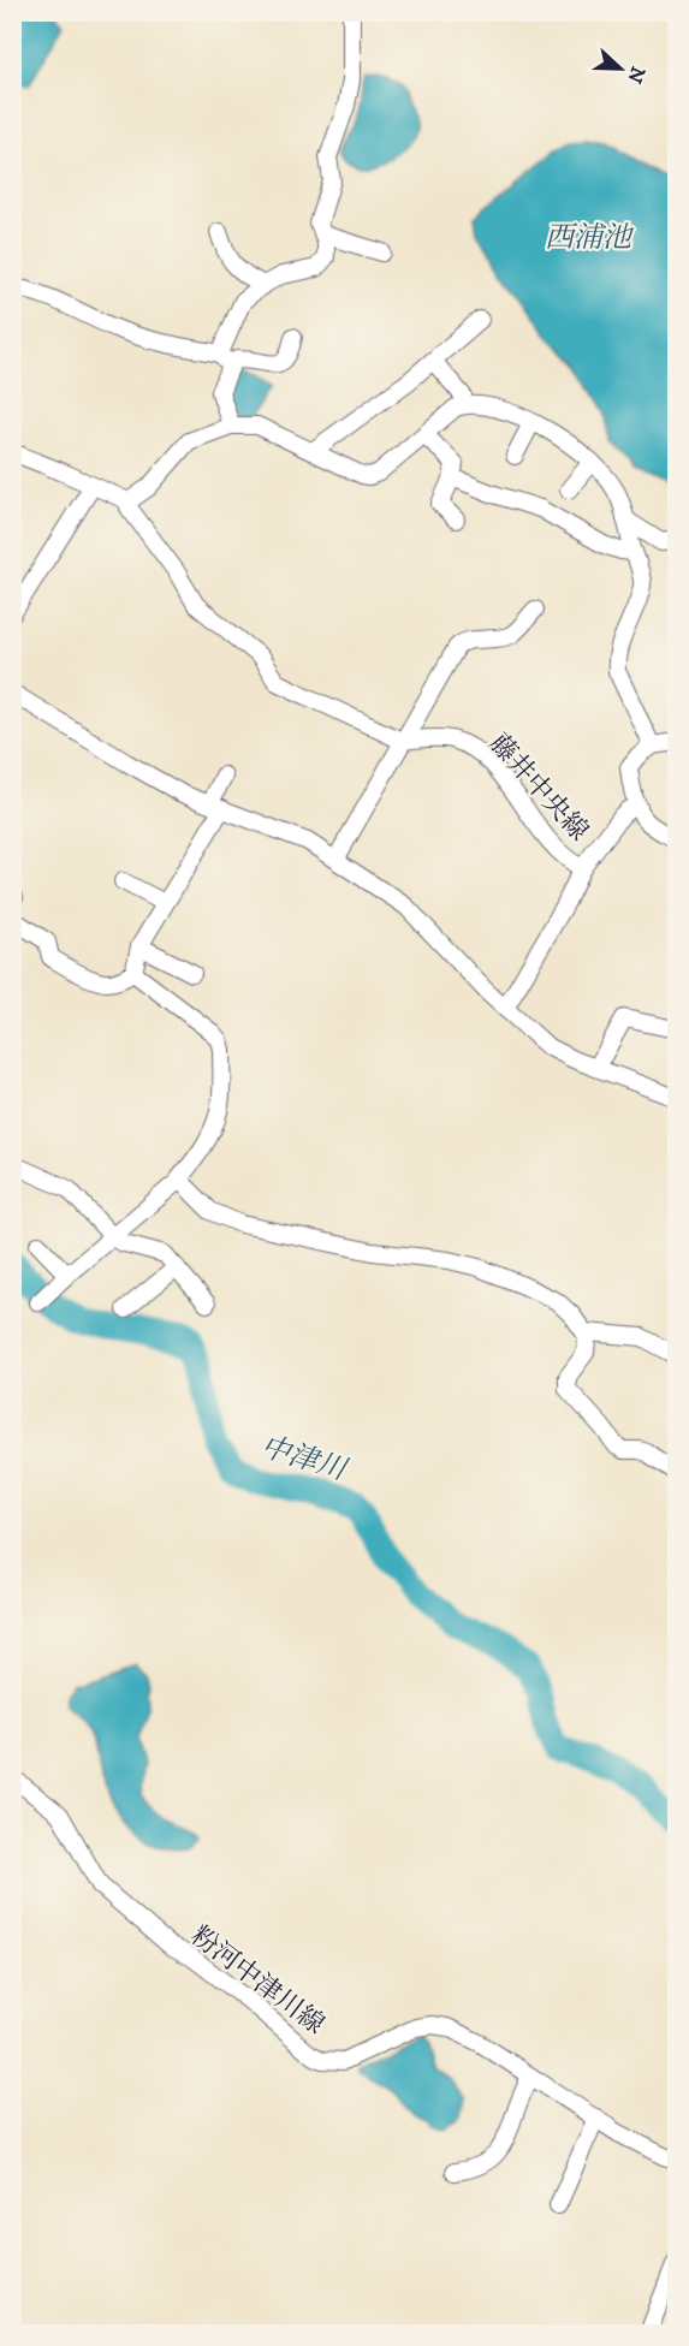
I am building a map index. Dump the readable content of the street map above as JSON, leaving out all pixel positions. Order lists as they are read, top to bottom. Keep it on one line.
{"streets":{"street":["藤井中央線","粉河中津川線"]},"water":["西浦池","中津川"],"north":"right"}
